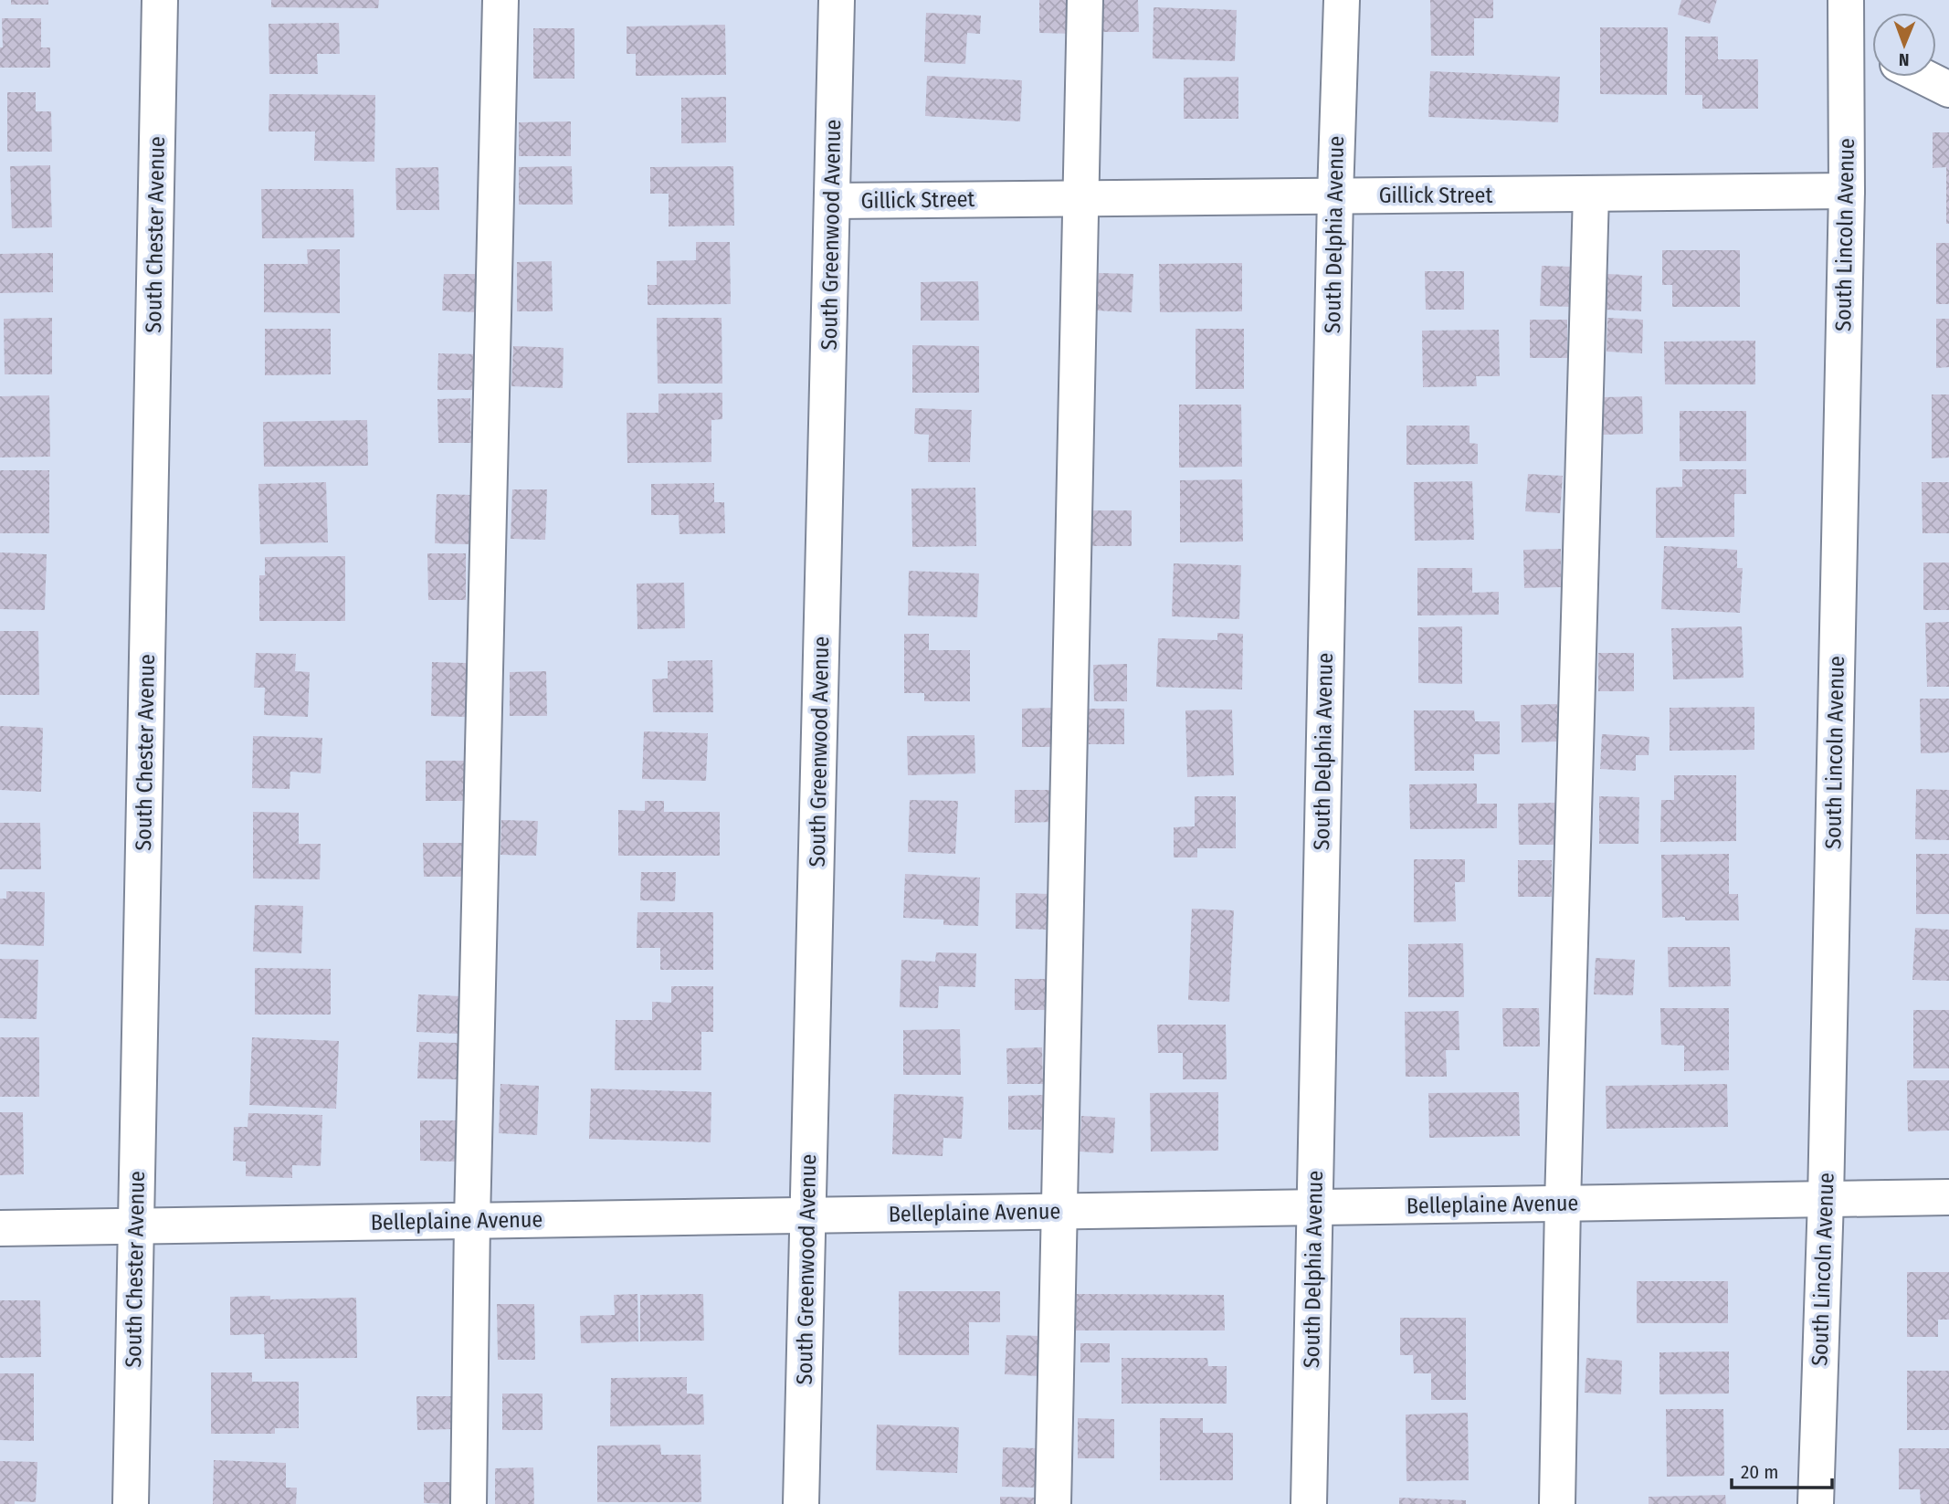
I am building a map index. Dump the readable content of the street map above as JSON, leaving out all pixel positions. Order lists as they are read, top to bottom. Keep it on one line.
{"streets":{"street":["Gillick Street","South Chester Avenue","South Greenwood Avenue","South Delphia Avenue","South Lincoln Avenue","Belleplaine Avenue"]},"crossings":[["Gillick Street","South Greenwood Avenue"],["Gillick Street","South Delphia Avenue"],["Gillick Street","South Lincoln Avenue"],["South Chester Avenue","Belleplaine Avenue"],["South Greenwood Avenue","Belleplaine Avenue"],["South Delphia Avenue","Belleplaine Avenue"],["South Lincoln Avenue","Belleplaine Avenue"]],"scale_bar":"20 m","north":"bottom"}
